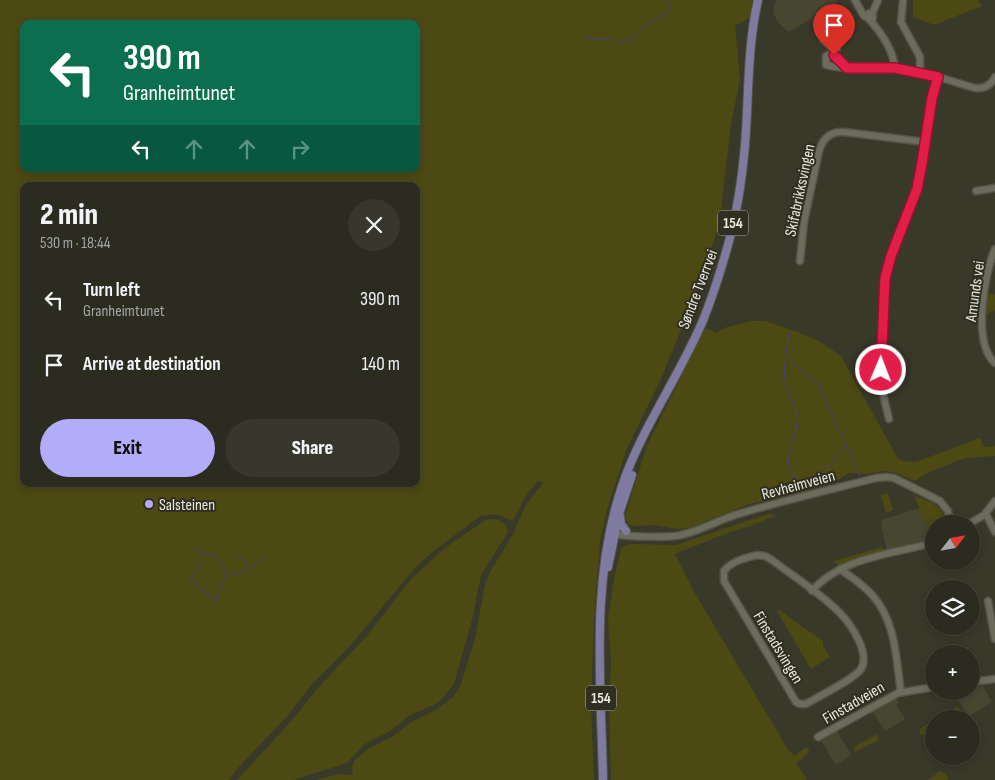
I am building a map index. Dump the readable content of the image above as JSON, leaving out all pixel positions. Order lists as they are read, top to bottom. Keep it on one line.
{"streets":{"main road":["154","Søndre Tverrvei"],"street":["Skifabrikksvingen","Amunds vei","Revheimveien","Finstadsvingen","Finstadveien"]},"crossings":[["Søndre Tverrvei","Revheimveien"]],"places":["Salsteinen"],"north":"top right","page":{"turn":["390 m","Granheimtunet"],"heading":["2 min","530 m · 18:44"],"list":[{"name":"Turn left","note":"Granheimtunet","value":"390 m"},{"name":"Arrive at destination","value":"140 m"}],"buttons":["Exit","Share"],"map_buttons":["+","−"]}}
